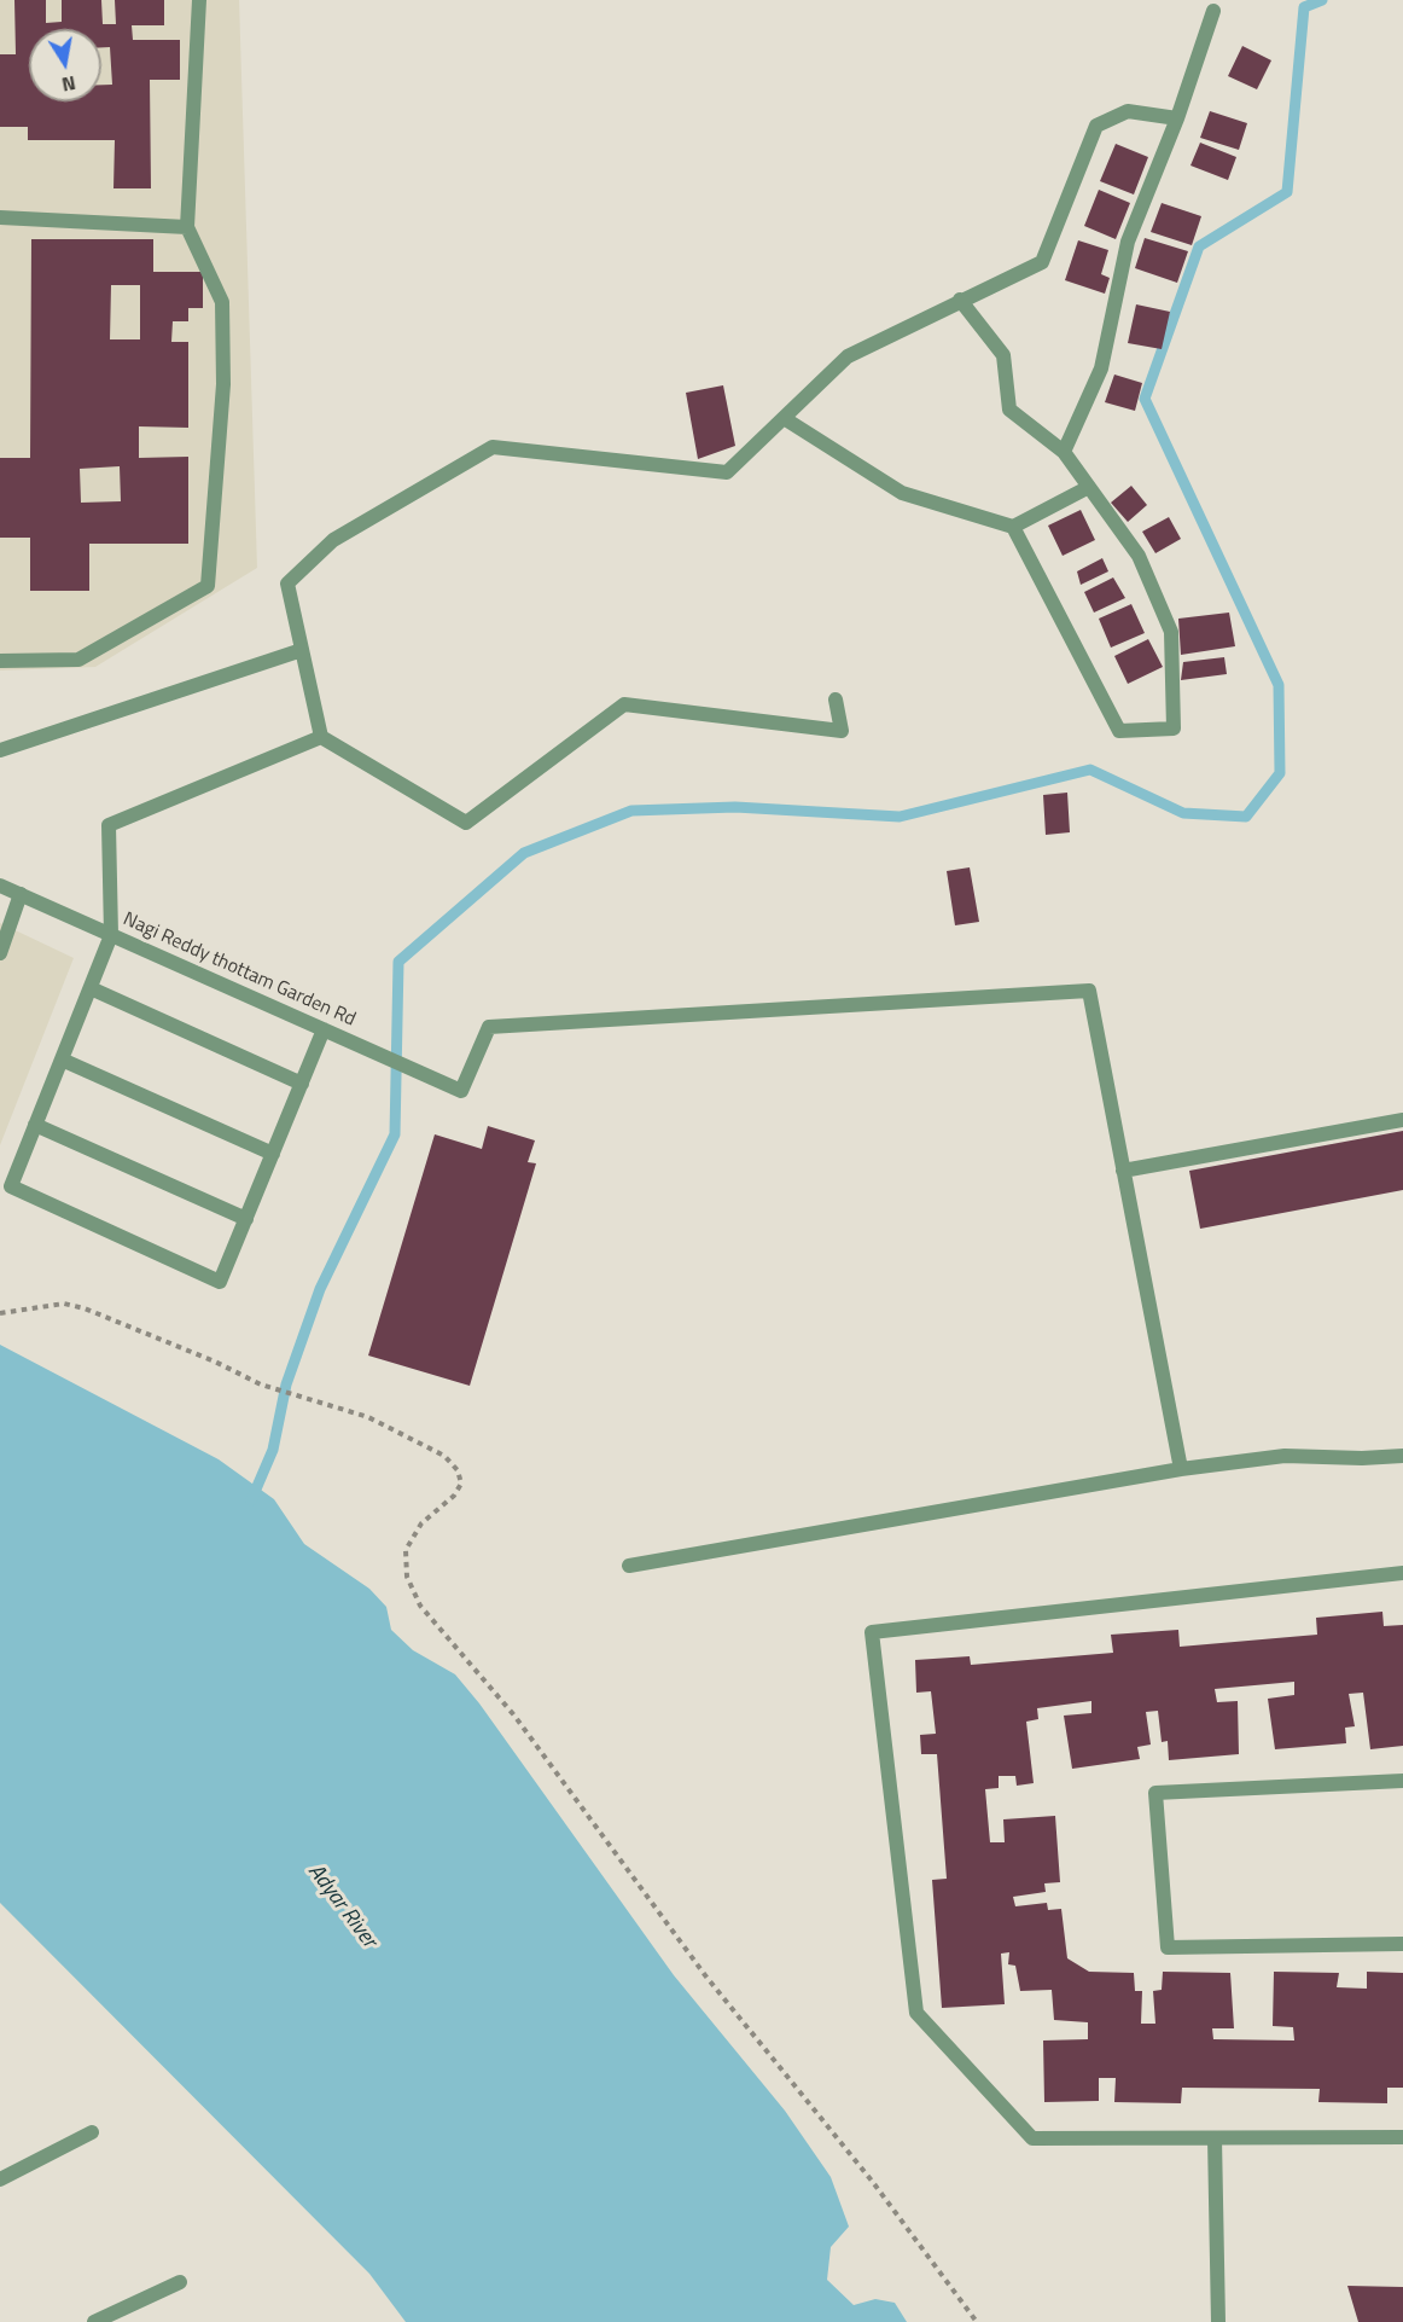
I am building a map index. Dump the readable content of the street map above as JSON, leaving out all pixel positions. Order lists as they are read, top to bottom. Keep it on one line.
{"streets":{"street":["Nagi Reddy thottam Garden Rd"]},"water":["Adyar River"],"north":"bottom"}
